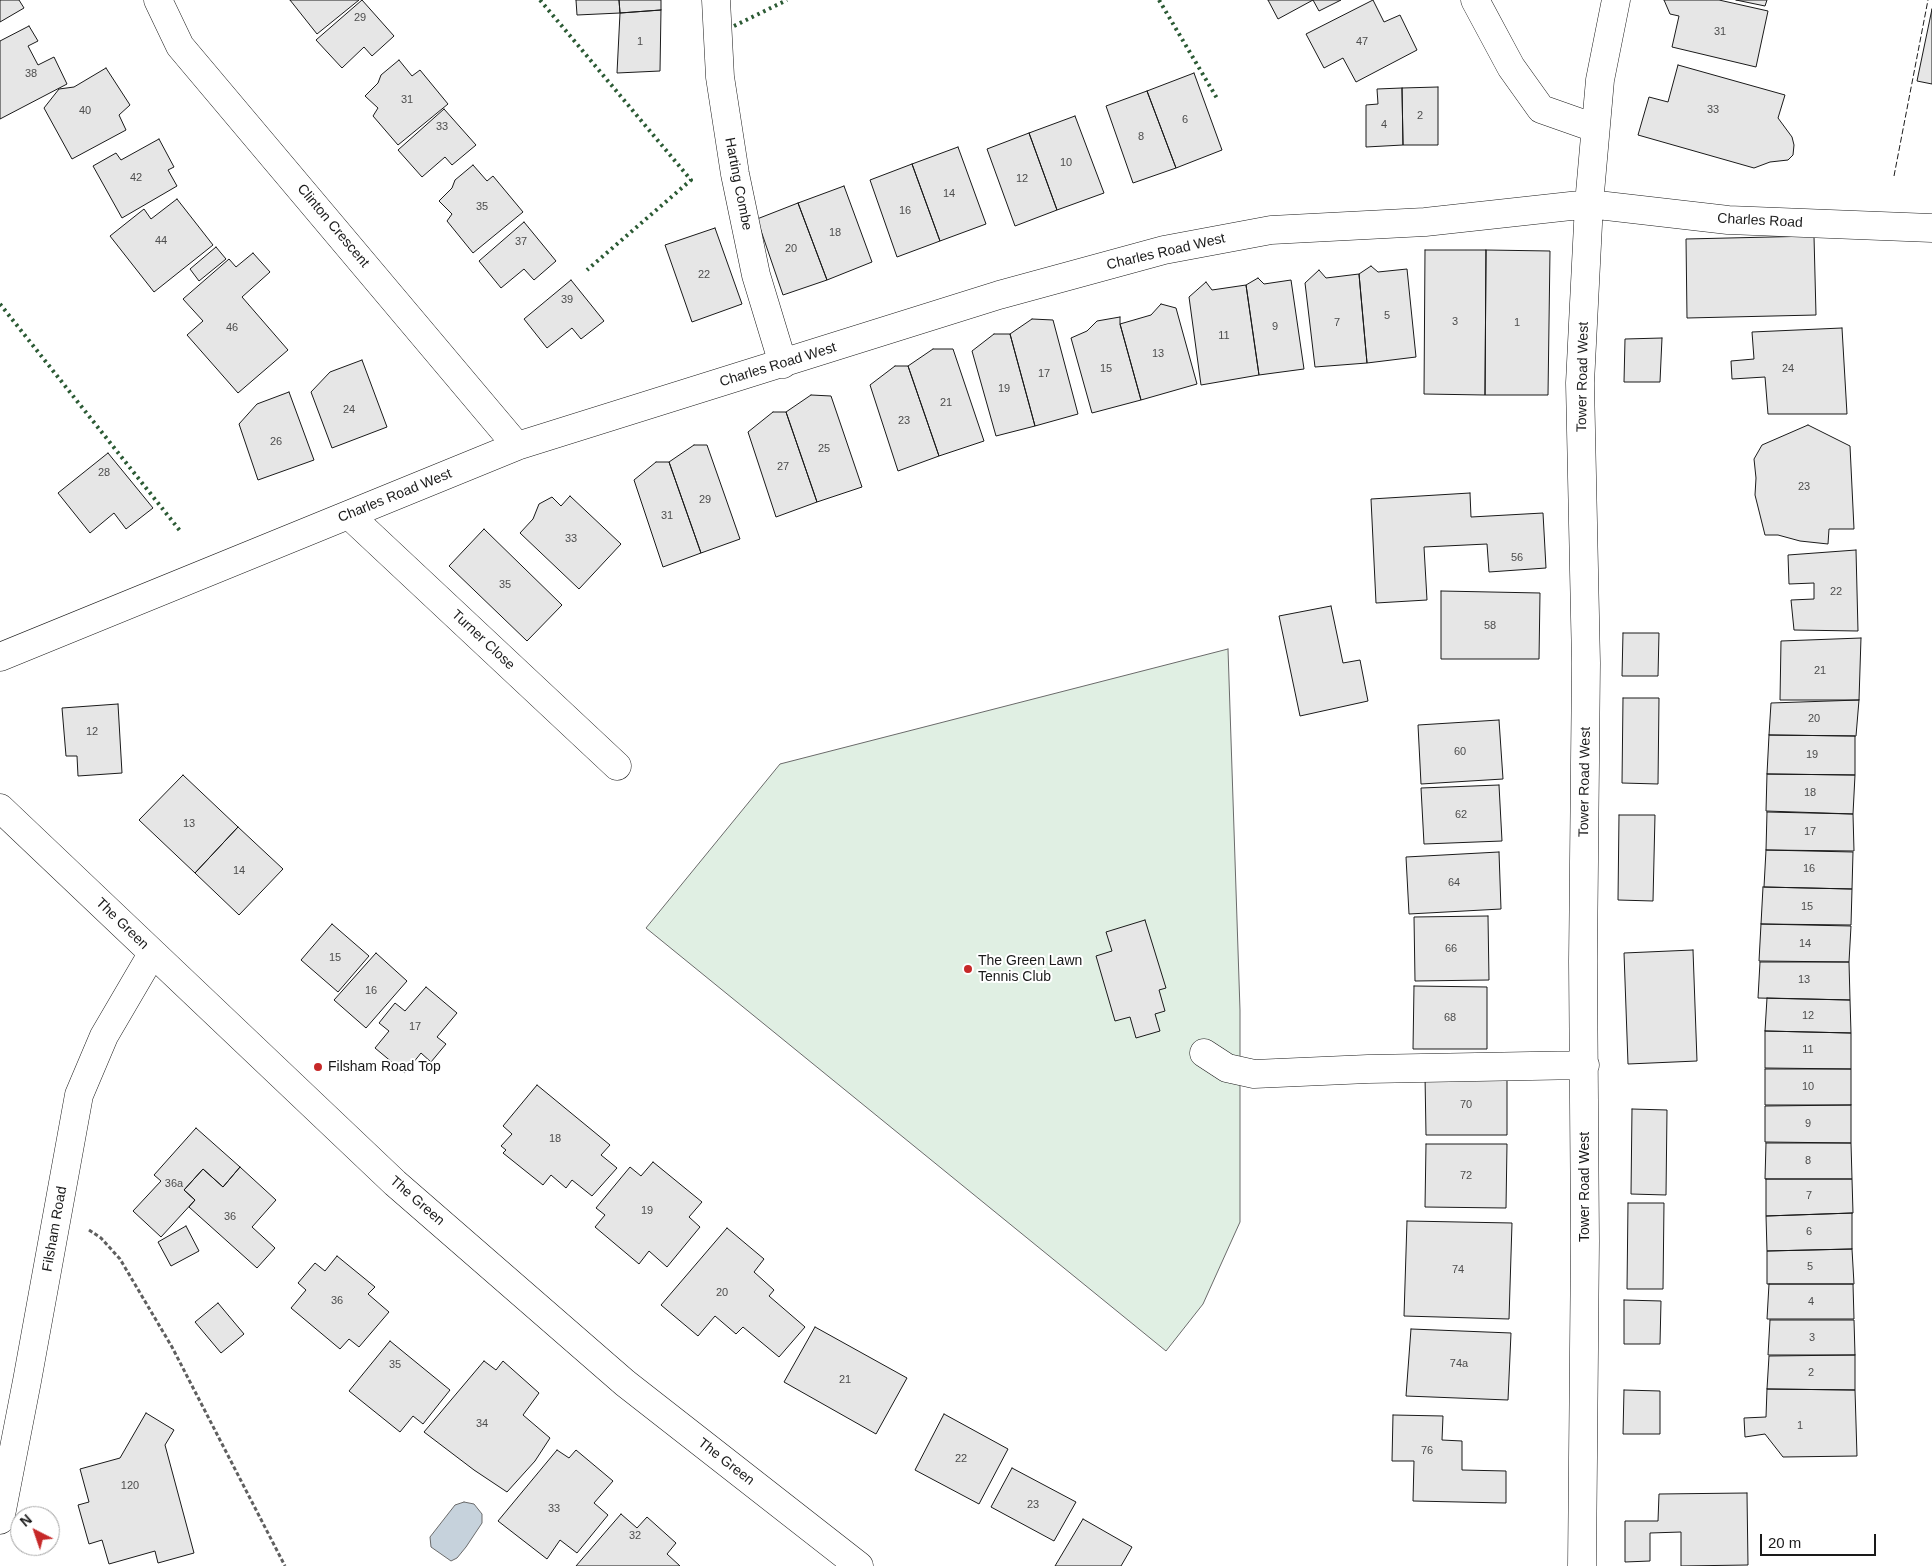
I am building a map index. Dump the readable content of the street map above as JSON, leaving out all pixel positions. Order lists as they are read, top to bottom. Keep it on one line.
{"streets":{"street":["Harting Combe","Charles Road","Clinton Crescent","Charles Road West","Tower Road West","Turner Close","The Green","Filsham Road"]},"crossings":[["Harting Combe","Charles Road West"],["Charles Road","Charles Road West"],["Charles Road","Tower Road West"],["Clinton Crescent","Charles Road West"],["Charles Road West","Tower Road West"],["Charles Road West","Turner Close"],["The Green","Filsham Road"]],"places":["The Green Lawn Tennis Club","Filsham Road Top"],"house_numbers":["29","31","1","47","38","31","33","40","2","6","4","33","8","10","42","12","14","35","16","18","44","37","20","22","39","5","3","7","1","9","46","11","13","15","24","17","19","21","24","23","26","25","27","28","23","29","31","33","56","35","22","58","21","20","12","60","19","18","62","13","17","16","14","64","15","14","66","15","13","16","12","68","17","11","10","70","9","18","8","72","36a","7","19","36","6","5","74","20","36","4","3","74a","35","2","21","34","1","76","22","120","23","33","32"],"scale_bar":"20 m","north":"top left"}
